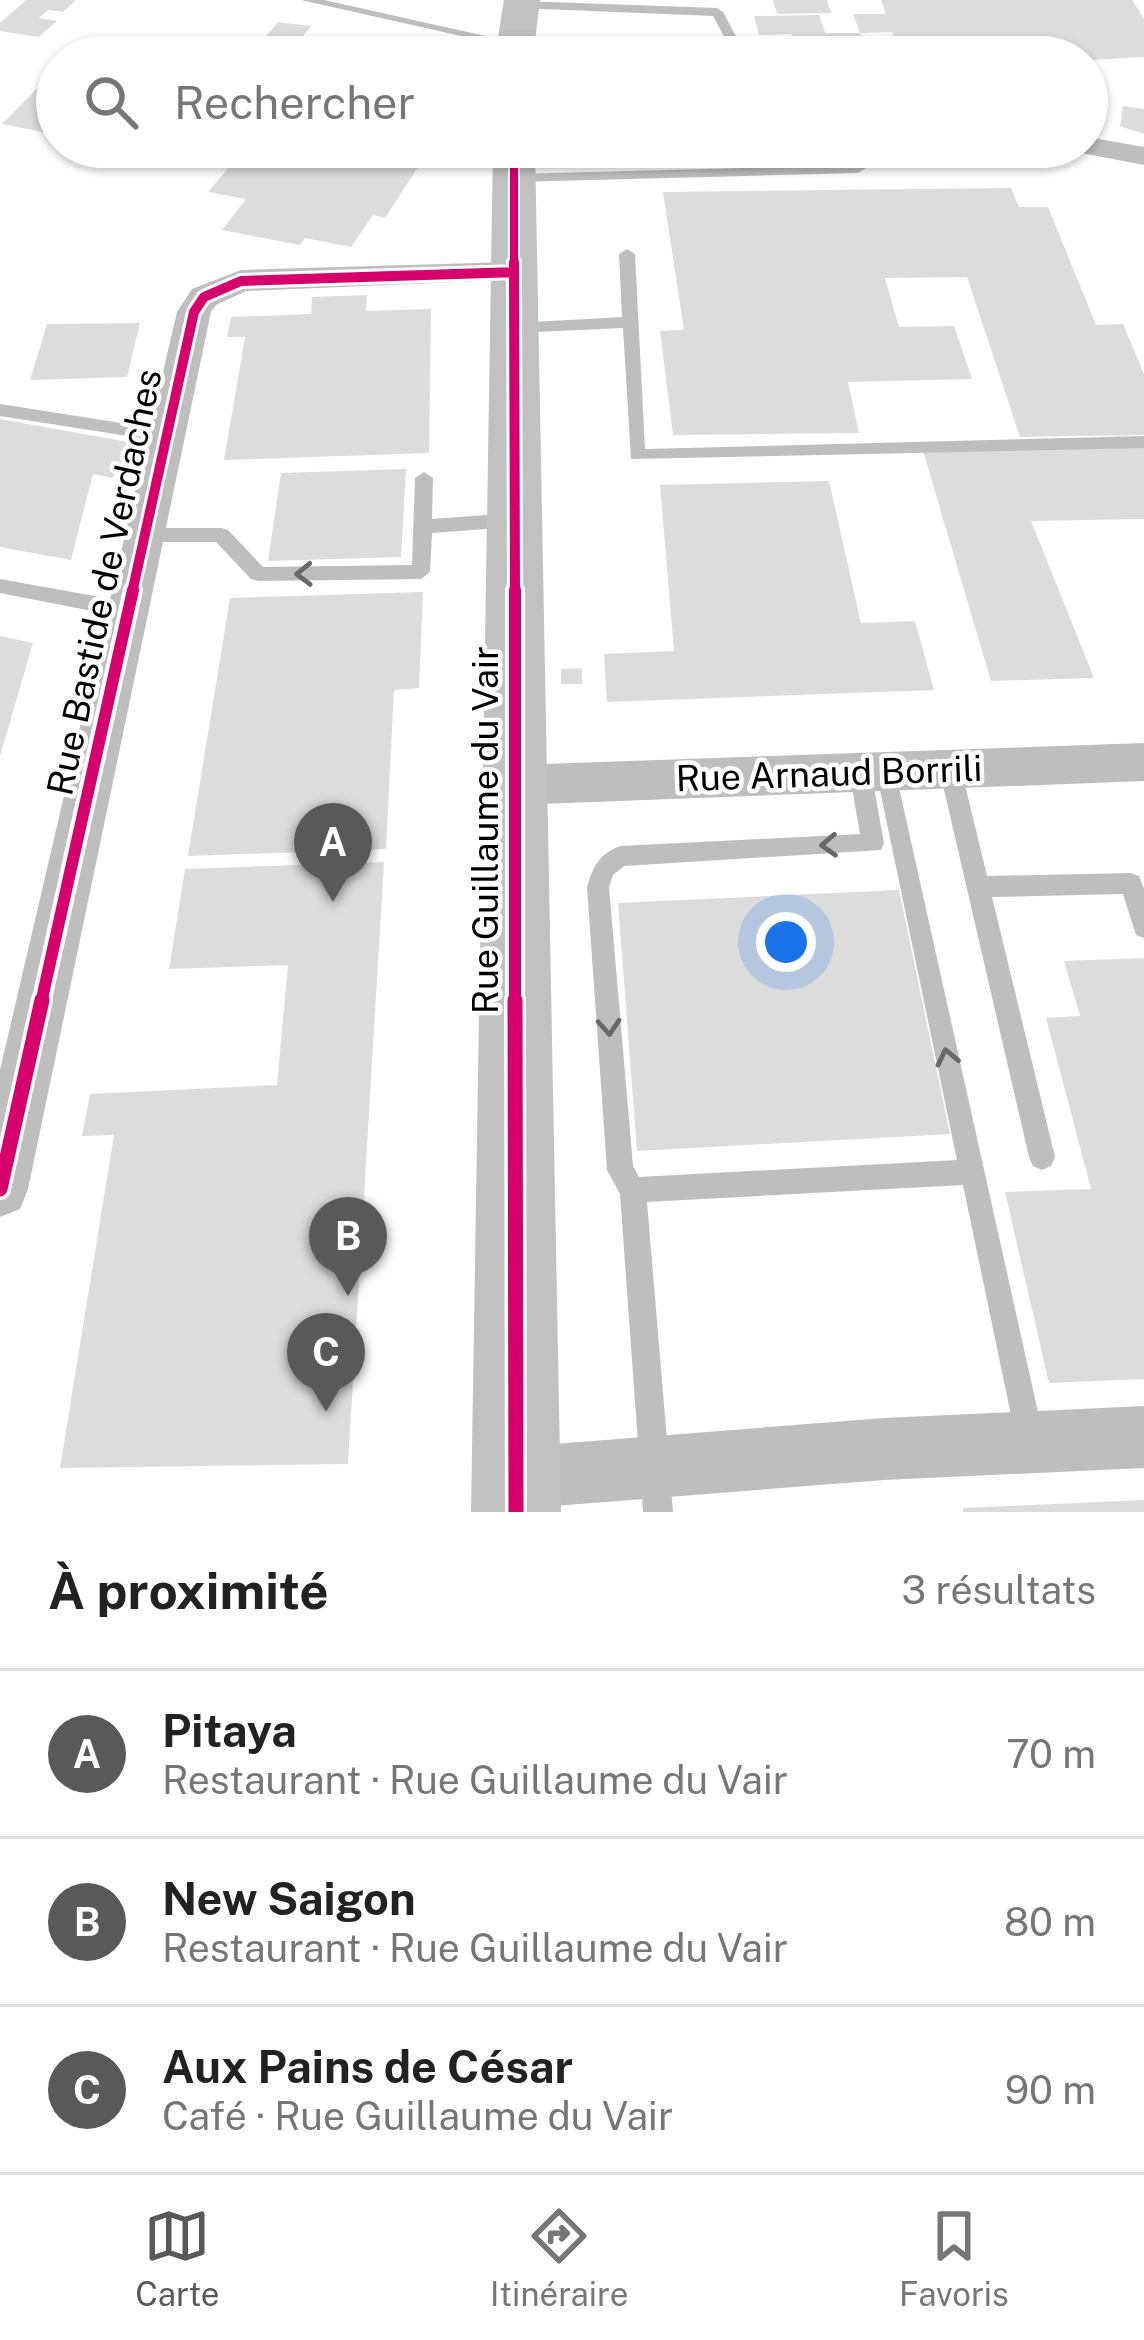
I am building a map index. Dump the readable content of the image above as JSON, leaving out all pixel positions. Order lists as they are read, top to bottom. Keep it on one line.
{"streets":{"main road":["Rue Guillaume du Vair"],"street":["Rue Bastide de Verdaches","Rue Arnaud Borrili"]},"crossings":[["Rue Bastide de Verdaches","Rue Guillaume du Vair"],["Rue Arnaud Borrili","Rue Guillaume du Vair"]],"page":{"search":"Rechercher","pins":["A","B","C"],"heading":["À proximité","3 résultats"],"list":[{"mark":"A","name":"Pitaya","note":"Restaurant · Rue Guillaume du Vair","value":"70 m"},{"mark":"B","name":"New Saigon","note":"Restaurant · Rue Guillaume du Vair","value":"80 m"},{"mark":"C","name":"Aux Pains de César","note":"Café · Rue Guillaume du Vair","value":"90 m"}],"nav":["Carte","Itinéraire","Favoris"]}}
